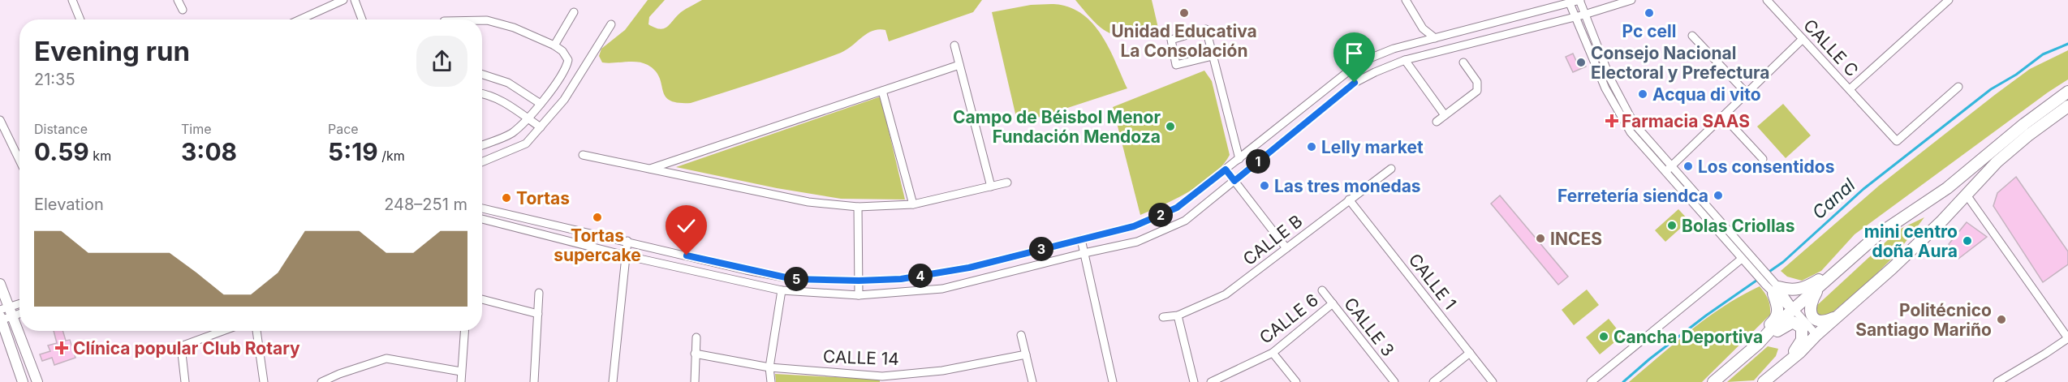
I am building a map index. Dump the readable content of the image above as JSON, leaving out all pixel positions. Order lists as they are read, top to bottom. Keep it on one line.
{"streets":{"street":["CALLE C","CALLE B","CALLE 1","CALLE 6","CALLE 3","CALLE 14"]},"crossings":[["CALLE B","CALLE 1"],["CALLE 6","CALLE 3"]],"water":["Canal"],"places":{"other":["Unidad Educativa La Consolación","Pc cell","Consejo Nacional Electoral y Prefectura","Acqua di vito","Campo de Béisbol Menor Fundación Mendoza","Lelly market","Los consentidos","Las tres monedas","Ferretería siendca","Tortas","Tortas supercake","Bolas Criollas","INCES","mini centro doña Aura","Politécnico Santiago Mariño","Cancha Deportiva"],"health":["Farmacia SAAS","Clínica popular Club Rotary"]},"page":{"heading":["Evening run","21:35"],"stats":[["Distance","0.59 km"],["Time","3:08"],["Pace","5:19 /km"]],"pins":["1","2","3","4","5"],"chart":["Elevation","248–251 m"]}}
